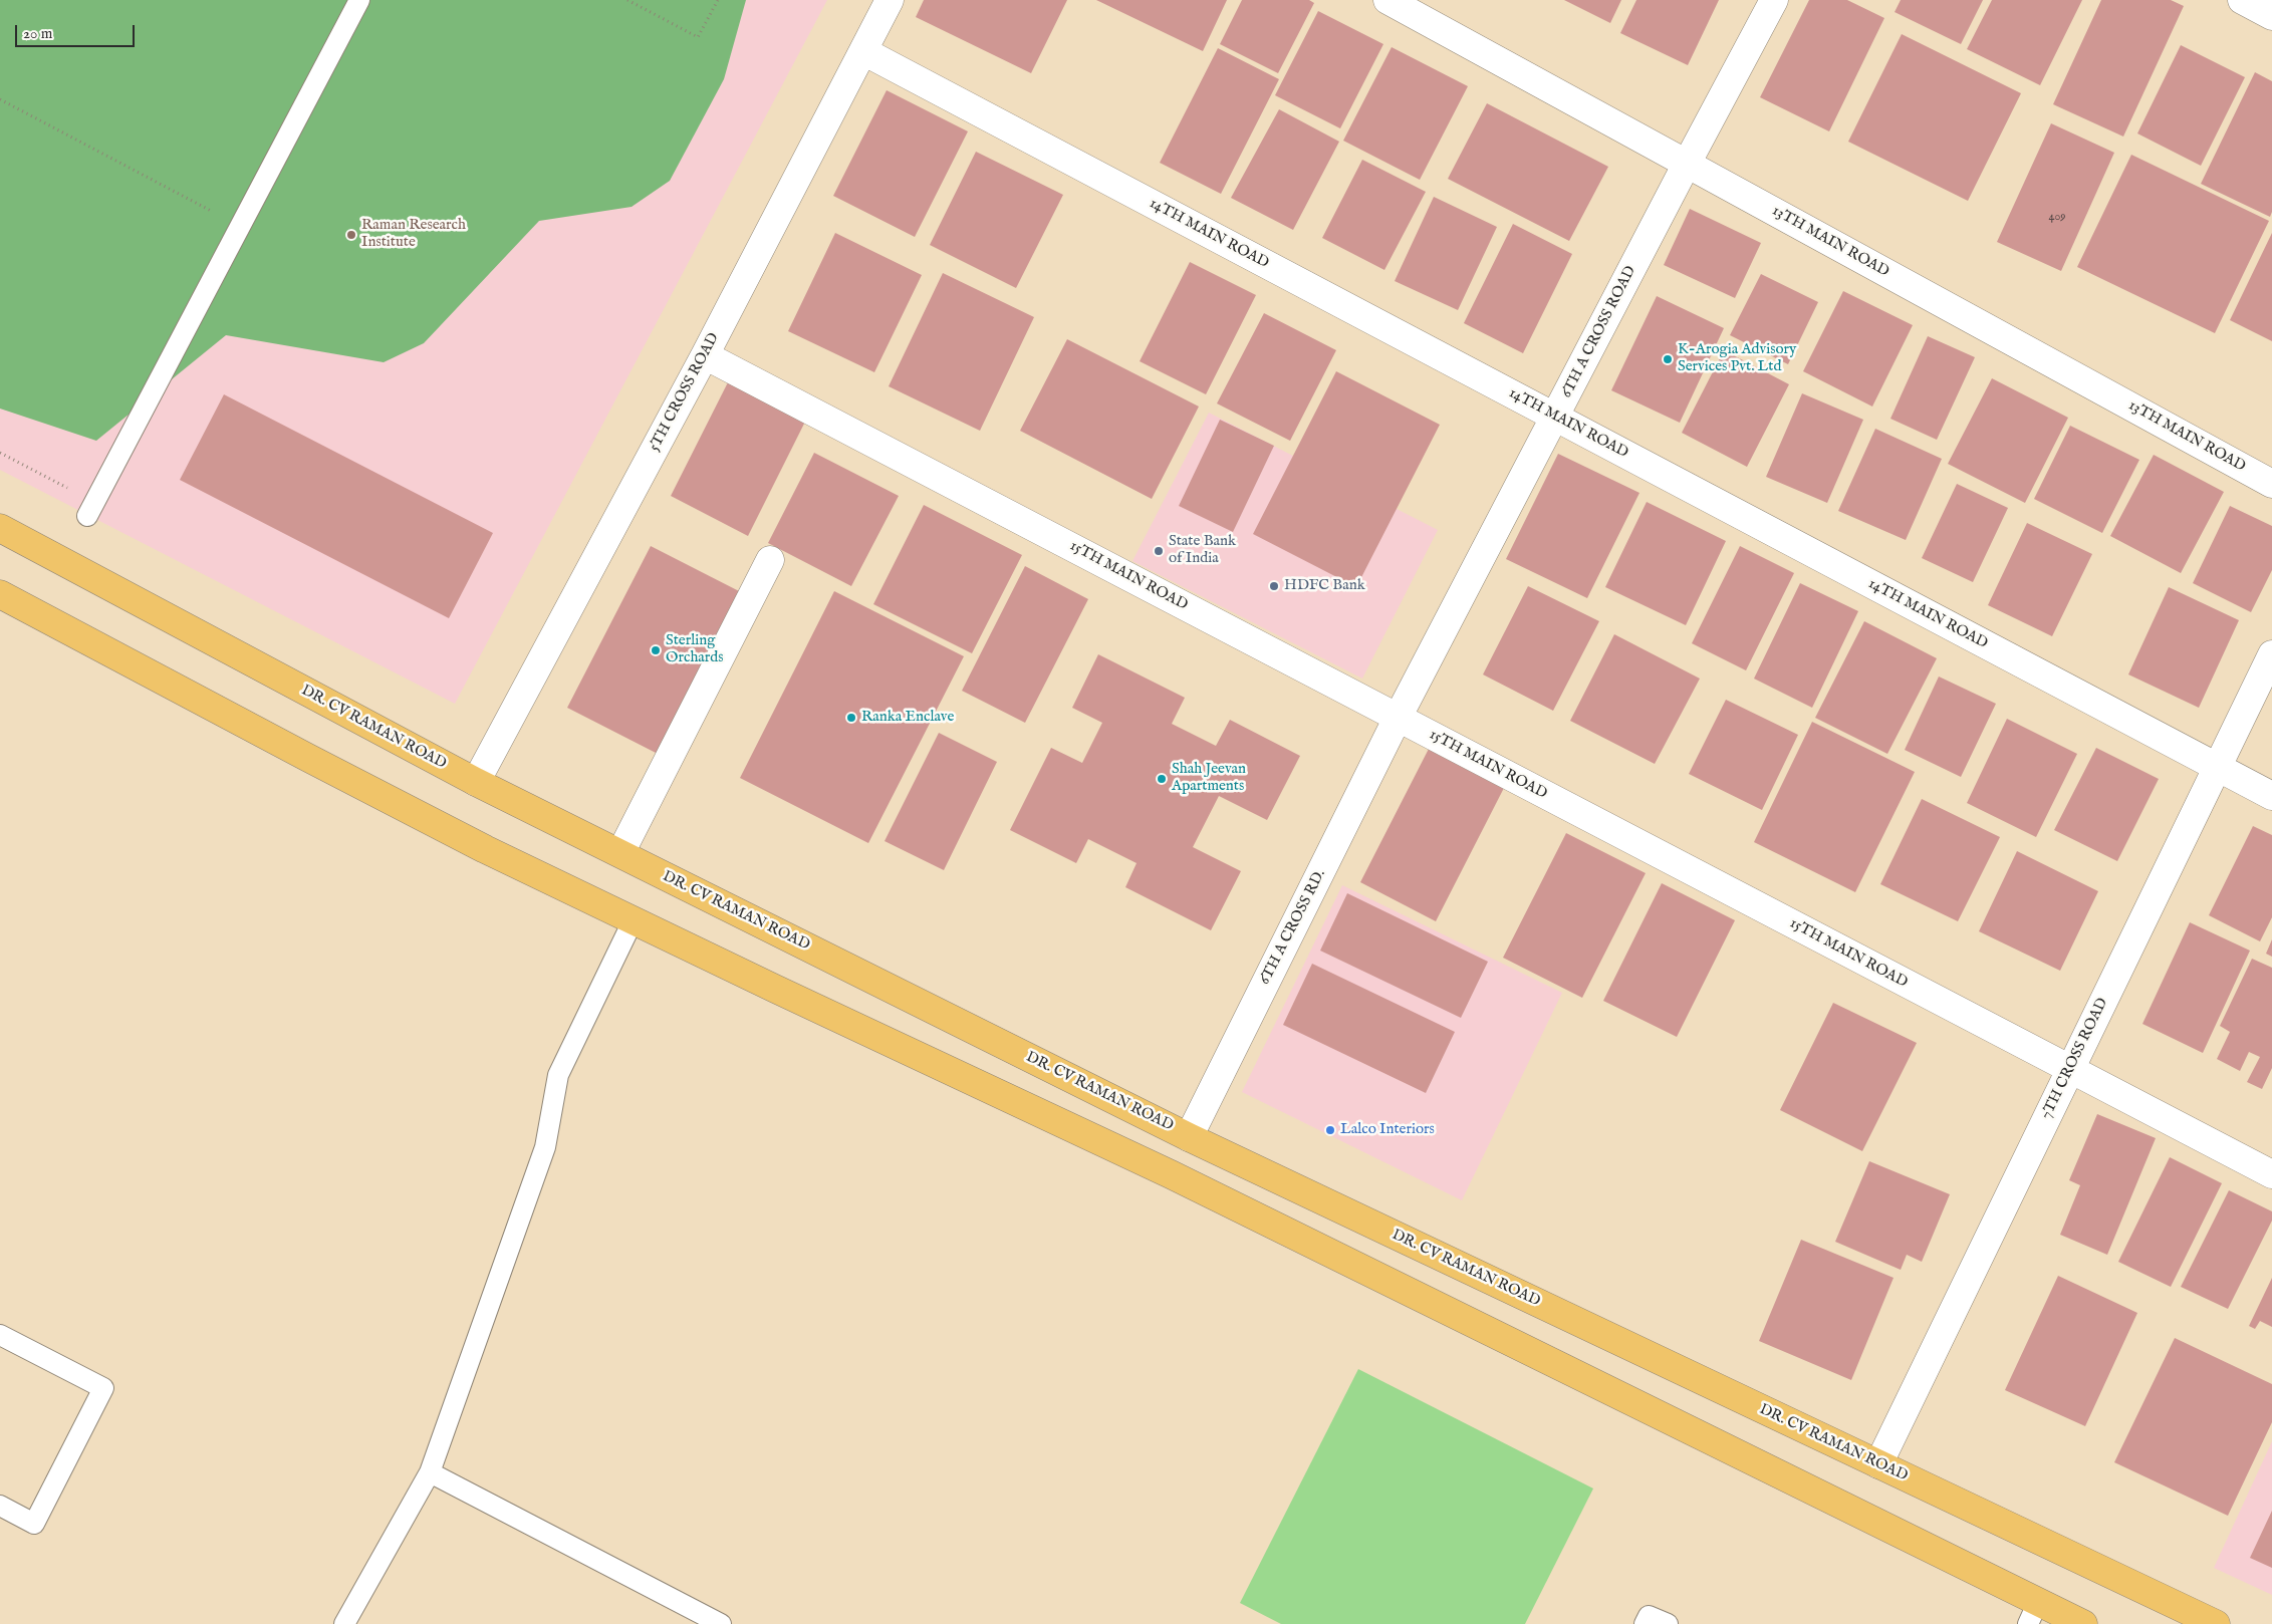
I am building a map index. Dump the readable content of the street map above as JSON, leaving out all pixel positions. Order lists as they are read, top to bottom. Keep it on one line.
{"streets":{"highway":["DR. CV RAMAN ROAD"],"street":["14TH MAIN ROAD","13TH MAIN ROAD","6TH A CROSS ROAD","5TH CROSS ROAD","15TH MAIN ROAD","6TH A CROSS RD.","7TH CROSS ROAD"]},"crossings":[["14TH MAIN ROAD","6TH A CROSS ROAD"],["14TH MAIN ROAD","5TH CROSS ROAD"],["14TH MAIN ROAD","7TH CROSS ROAD"],["13TH MAIN ROAD","6TH A CROSS ROAD"],["6TH A CROSS ROAD","15TH MAIN ROAD"],["6TH A CROSS ROAD","6TH A CROSS RD."],["5TH CROSS ROAD","15TH MAIN ROAD"],["5TH CROSS ROAD","DR. CV RAMAN ROAD"],["15TH MAIN ROAD","6TH A CROSS RD."],["15TH MAIN ROAD","7TH CROSS ROAD"],["DR. CV RAMAN ROAD","6TH A CROSS RD."],["DR. CV RAMAN ROAD","7TH CROSS ROAD"]],"places":["Raman Research Institute","K-Arogia Advisory Services Pvt. Ltd","State Bank of India","HDFC Bank","Sterling Orchards","Ranka Enclave","Shah Jeevan Apartments","Lalco Interiors"],"house_numbers":["409"],"scale_bar":"20 m"}
